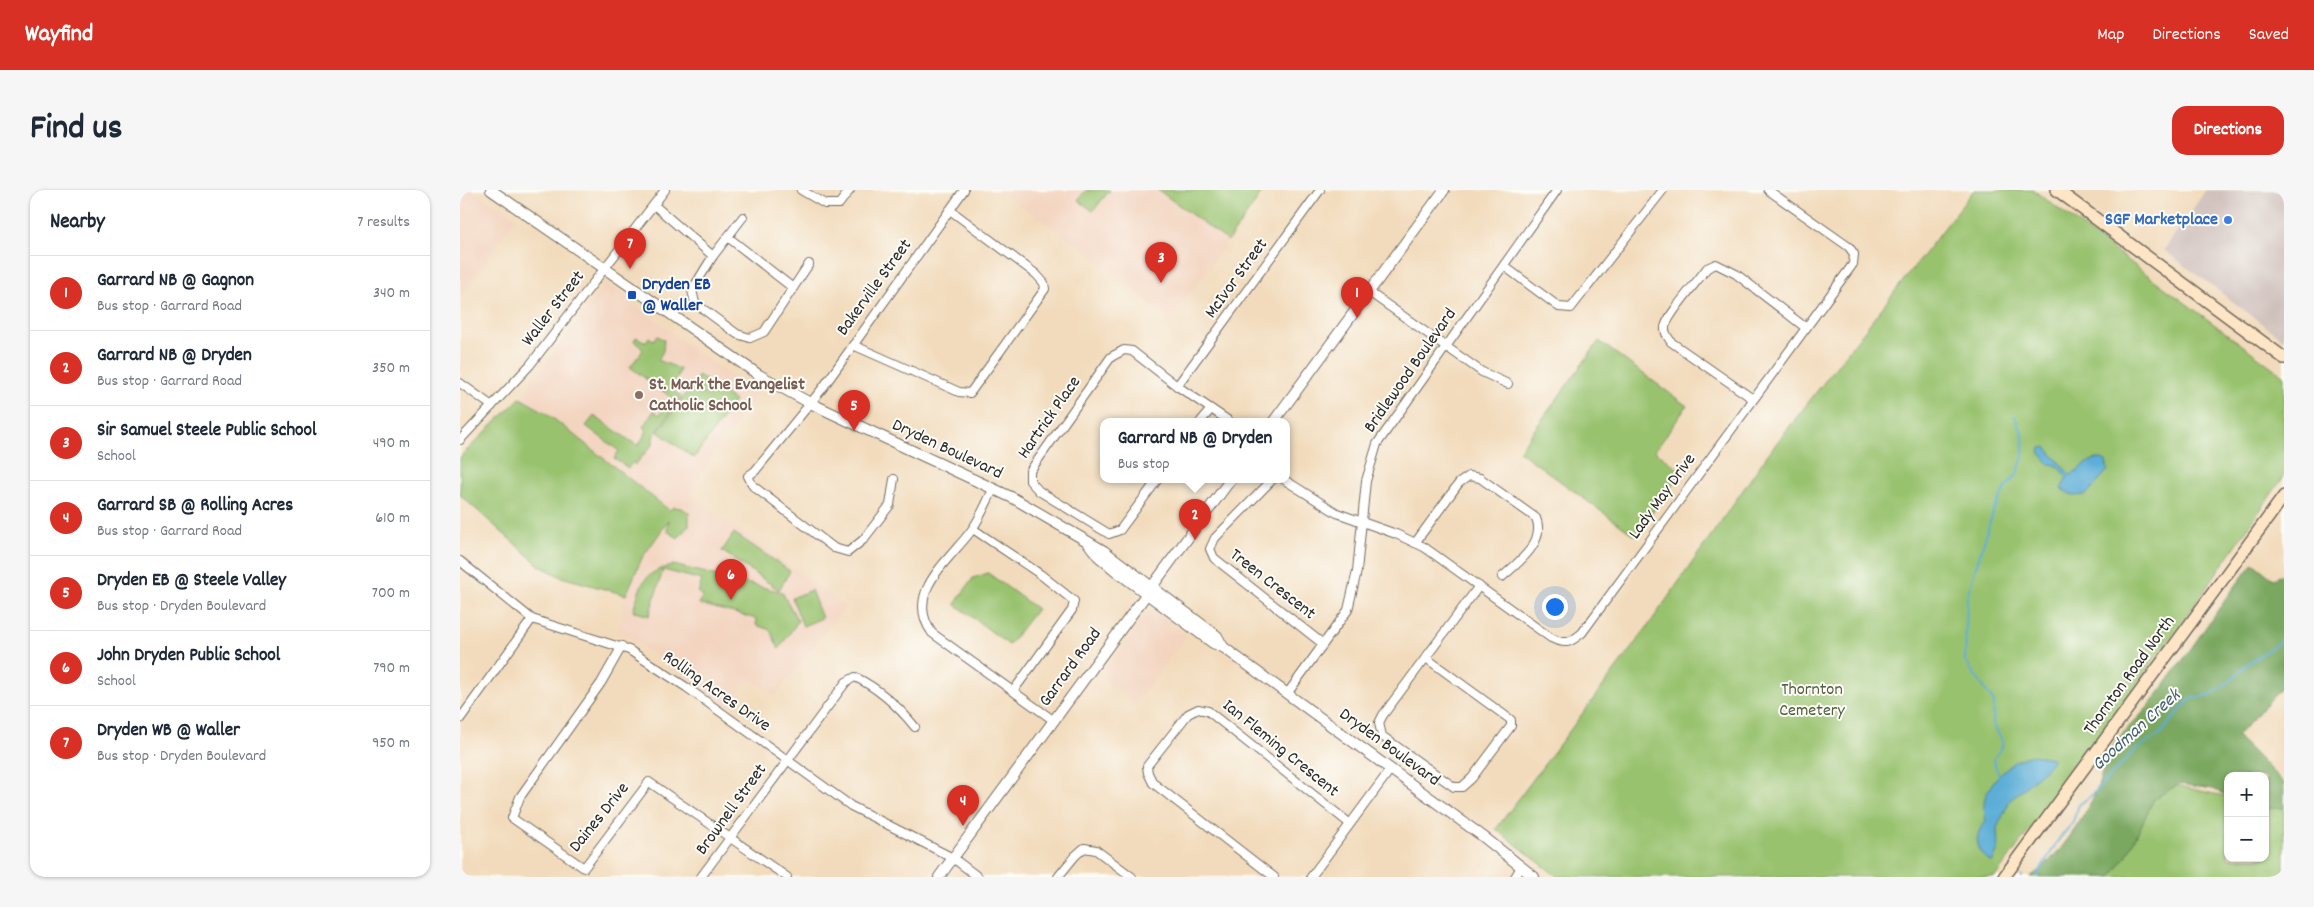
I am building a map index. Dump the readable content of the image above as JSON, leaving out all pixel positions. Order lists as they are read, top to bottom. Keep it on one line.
{"streets":{"main road":["Thornton Road North"],"street":["McIvor Street","Bakerville Street","Waller Street","Bridlewood Boulevard","Hartrick Place","Dryden Boulevard","Lady May Drive","Treen Crescent","Garrard Road","Rolling Acres Drive","Ian Fleming Crescent","Brownell Street","Daines Drive"]},"crossings":[["McIvor Street","Hartrick Place"],["Bakerville Street","Dryden Boulevard"],["Waller Street","Dryden Boulevard"],["Bridlewood Boulevard","Dryden Boulevard"],["Bridlewood Boulevard","Lady May Drive"],["Bridlewood Boulevard","Treen Crescent"],["Dryden Boulevard","Garrard Road"],["Garrard Road","Rolling Acres Drive"],["Rolling Acres Drive","Brownell Street"],["Rolling Acres Drive","Daines Drive"],["Brownell Street","Daines Drive"]],"water":["Goodman Creek"],"parks":["Thornton Cemetery"],"places":{"other":["SGF Marketplace","St. Mark the Evangelist Catholic School"],"transit":["Dryden EB @ Waller"]},"page":{"header":"Wayfind","nav":["Map","Directions","Saved"],"title":"Find us","buttons":"Directions","heading":["Nearby","7 results"],"pins":["7","3","1","5","2","6","4"],"list":[{"mark":"1","name":"Garrard NB @ Gagnon","note":"Bus stop · Garrard Road","value":"340 m"},{"mark":"2","name":"Garrard NB @ Dryden","note":"Bus stop · Garrard Road","value":"350 m"},{"mark":"3","name":"Sir Samuel Steele Public School","note":"School","value":"490 m"},{"mark":"4","name":"Garrard SB @ Rolling Acres","note":"Bus stop · Garrard Road","value":"610 m"},{"mark":"5","name":"Dryden EB @ Steele Valley","note":"Bus stop · Dryden Boulevard","value":"700 m"},{"mark":"6","name":"John Dryden Public School","note":"School","value":"790 m"},{"mark":"7","name":"Dryden WB @ Waller","note":"Bus stop · Dryden Boulevard","value":"950 m"}],"popup":["Garrard NB @ Dryden","Bus stop"],"map_buttons":["+","−"]}}
